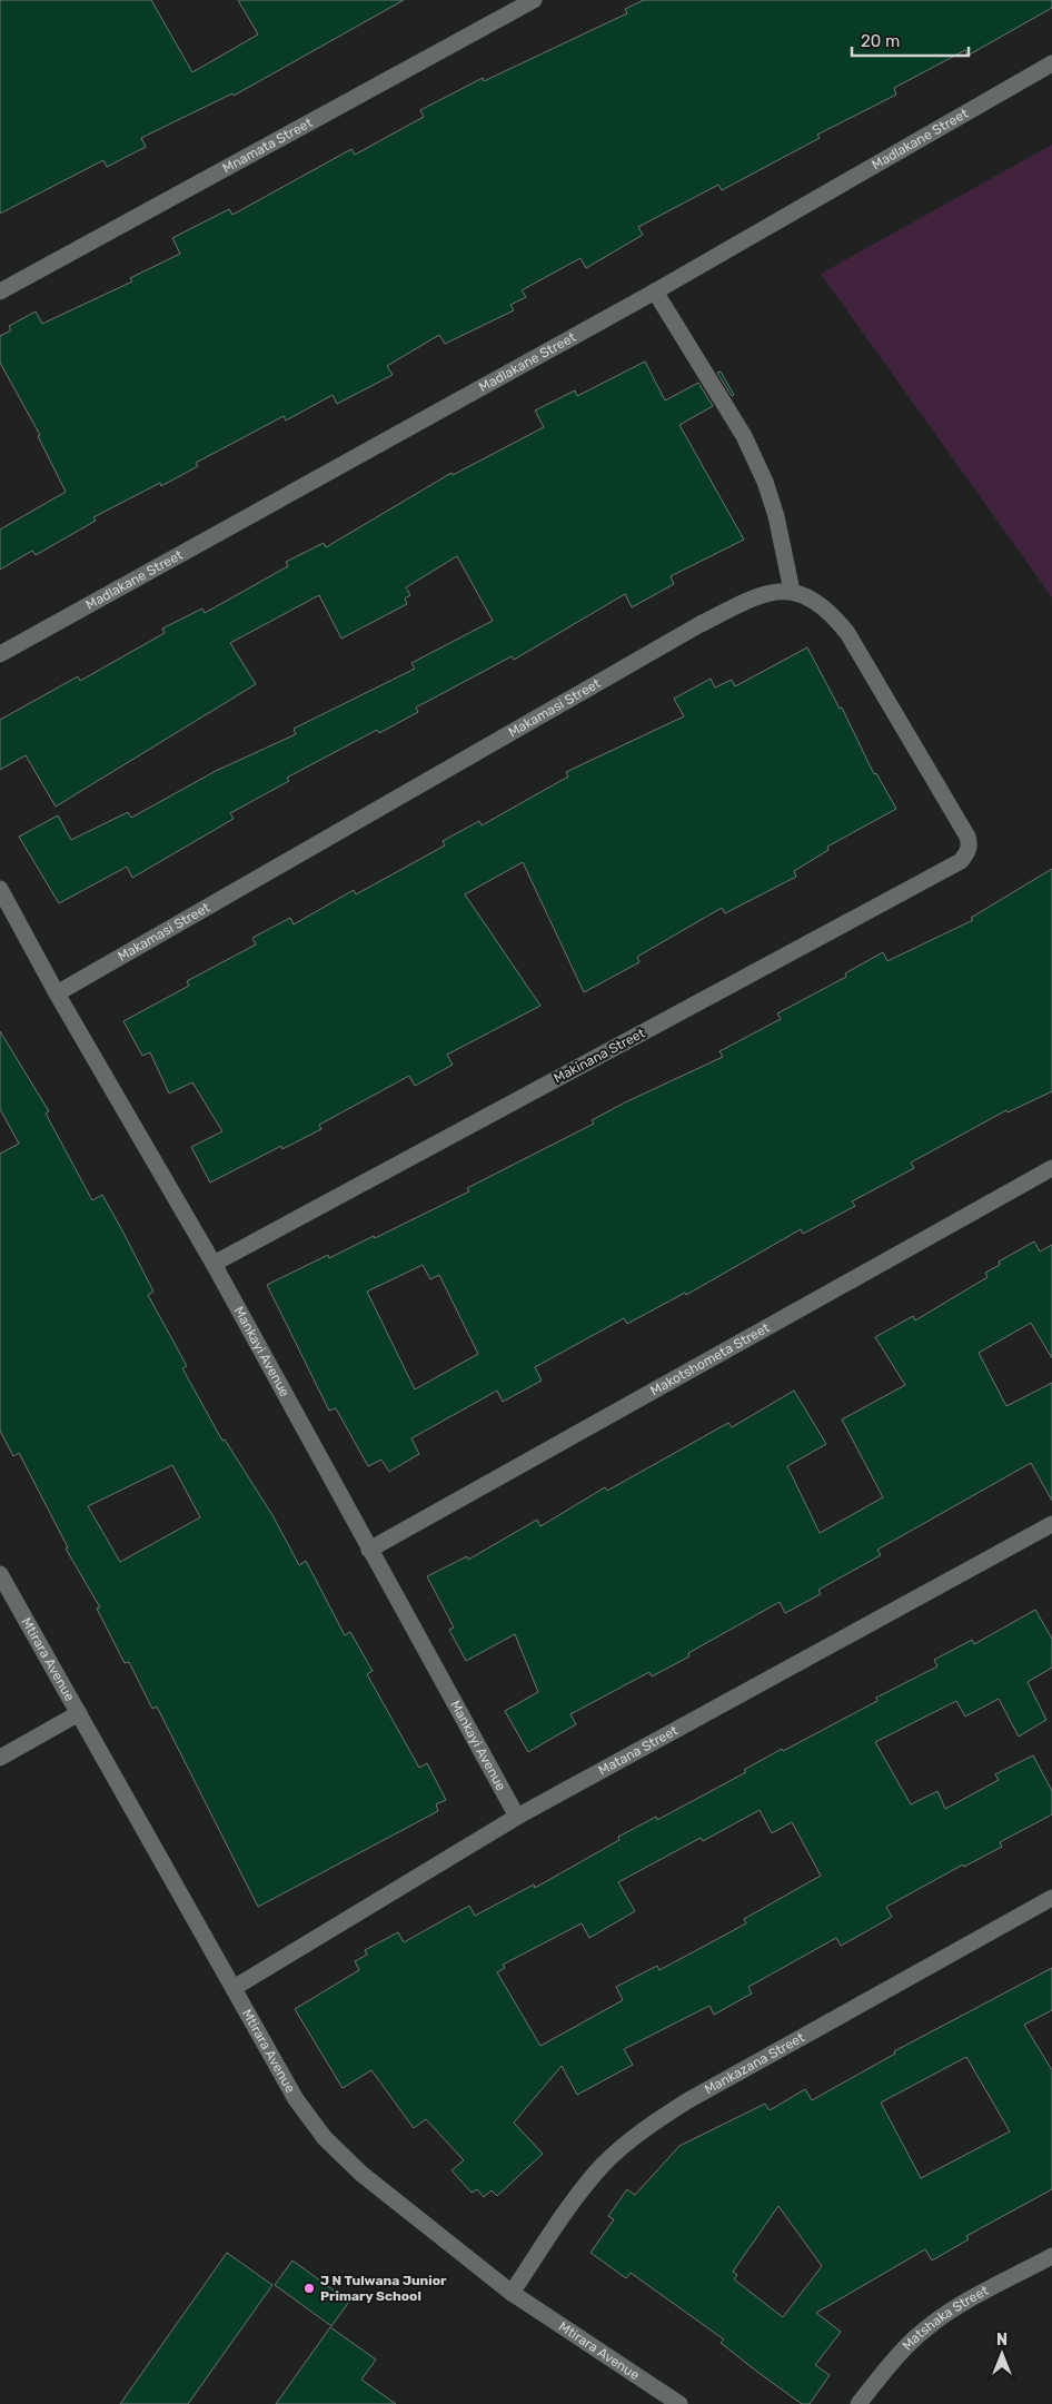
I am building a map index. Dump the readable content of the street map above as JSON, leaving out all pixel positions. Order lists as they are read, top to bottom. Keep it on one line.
{"streets":{"street":["Madlakane Street","Mnamata Street","Makamasi Street","Makinana Street","Mankayi Avenue","Makotshometa Street","Mtirara Avenue","Matana Street","Mankazana Street","Matshaka Street"]},"crossings":[["Makamasi Street","Makinana Street"],["Makamasi Street","Mankayi Avenue"],["Makinana Street","Mankayi Avenue"],["Mankayi Avenue","Makotshometa Street"],["Mankayi Avenue","Matana Street"],["Mtirara Avenue","Matana Street"],["Mtirara Avenue","Mankazana Street"]],"places":["J N Tulwana Junior Primary School"],"scale_bar":"20 m","north":"top"}
